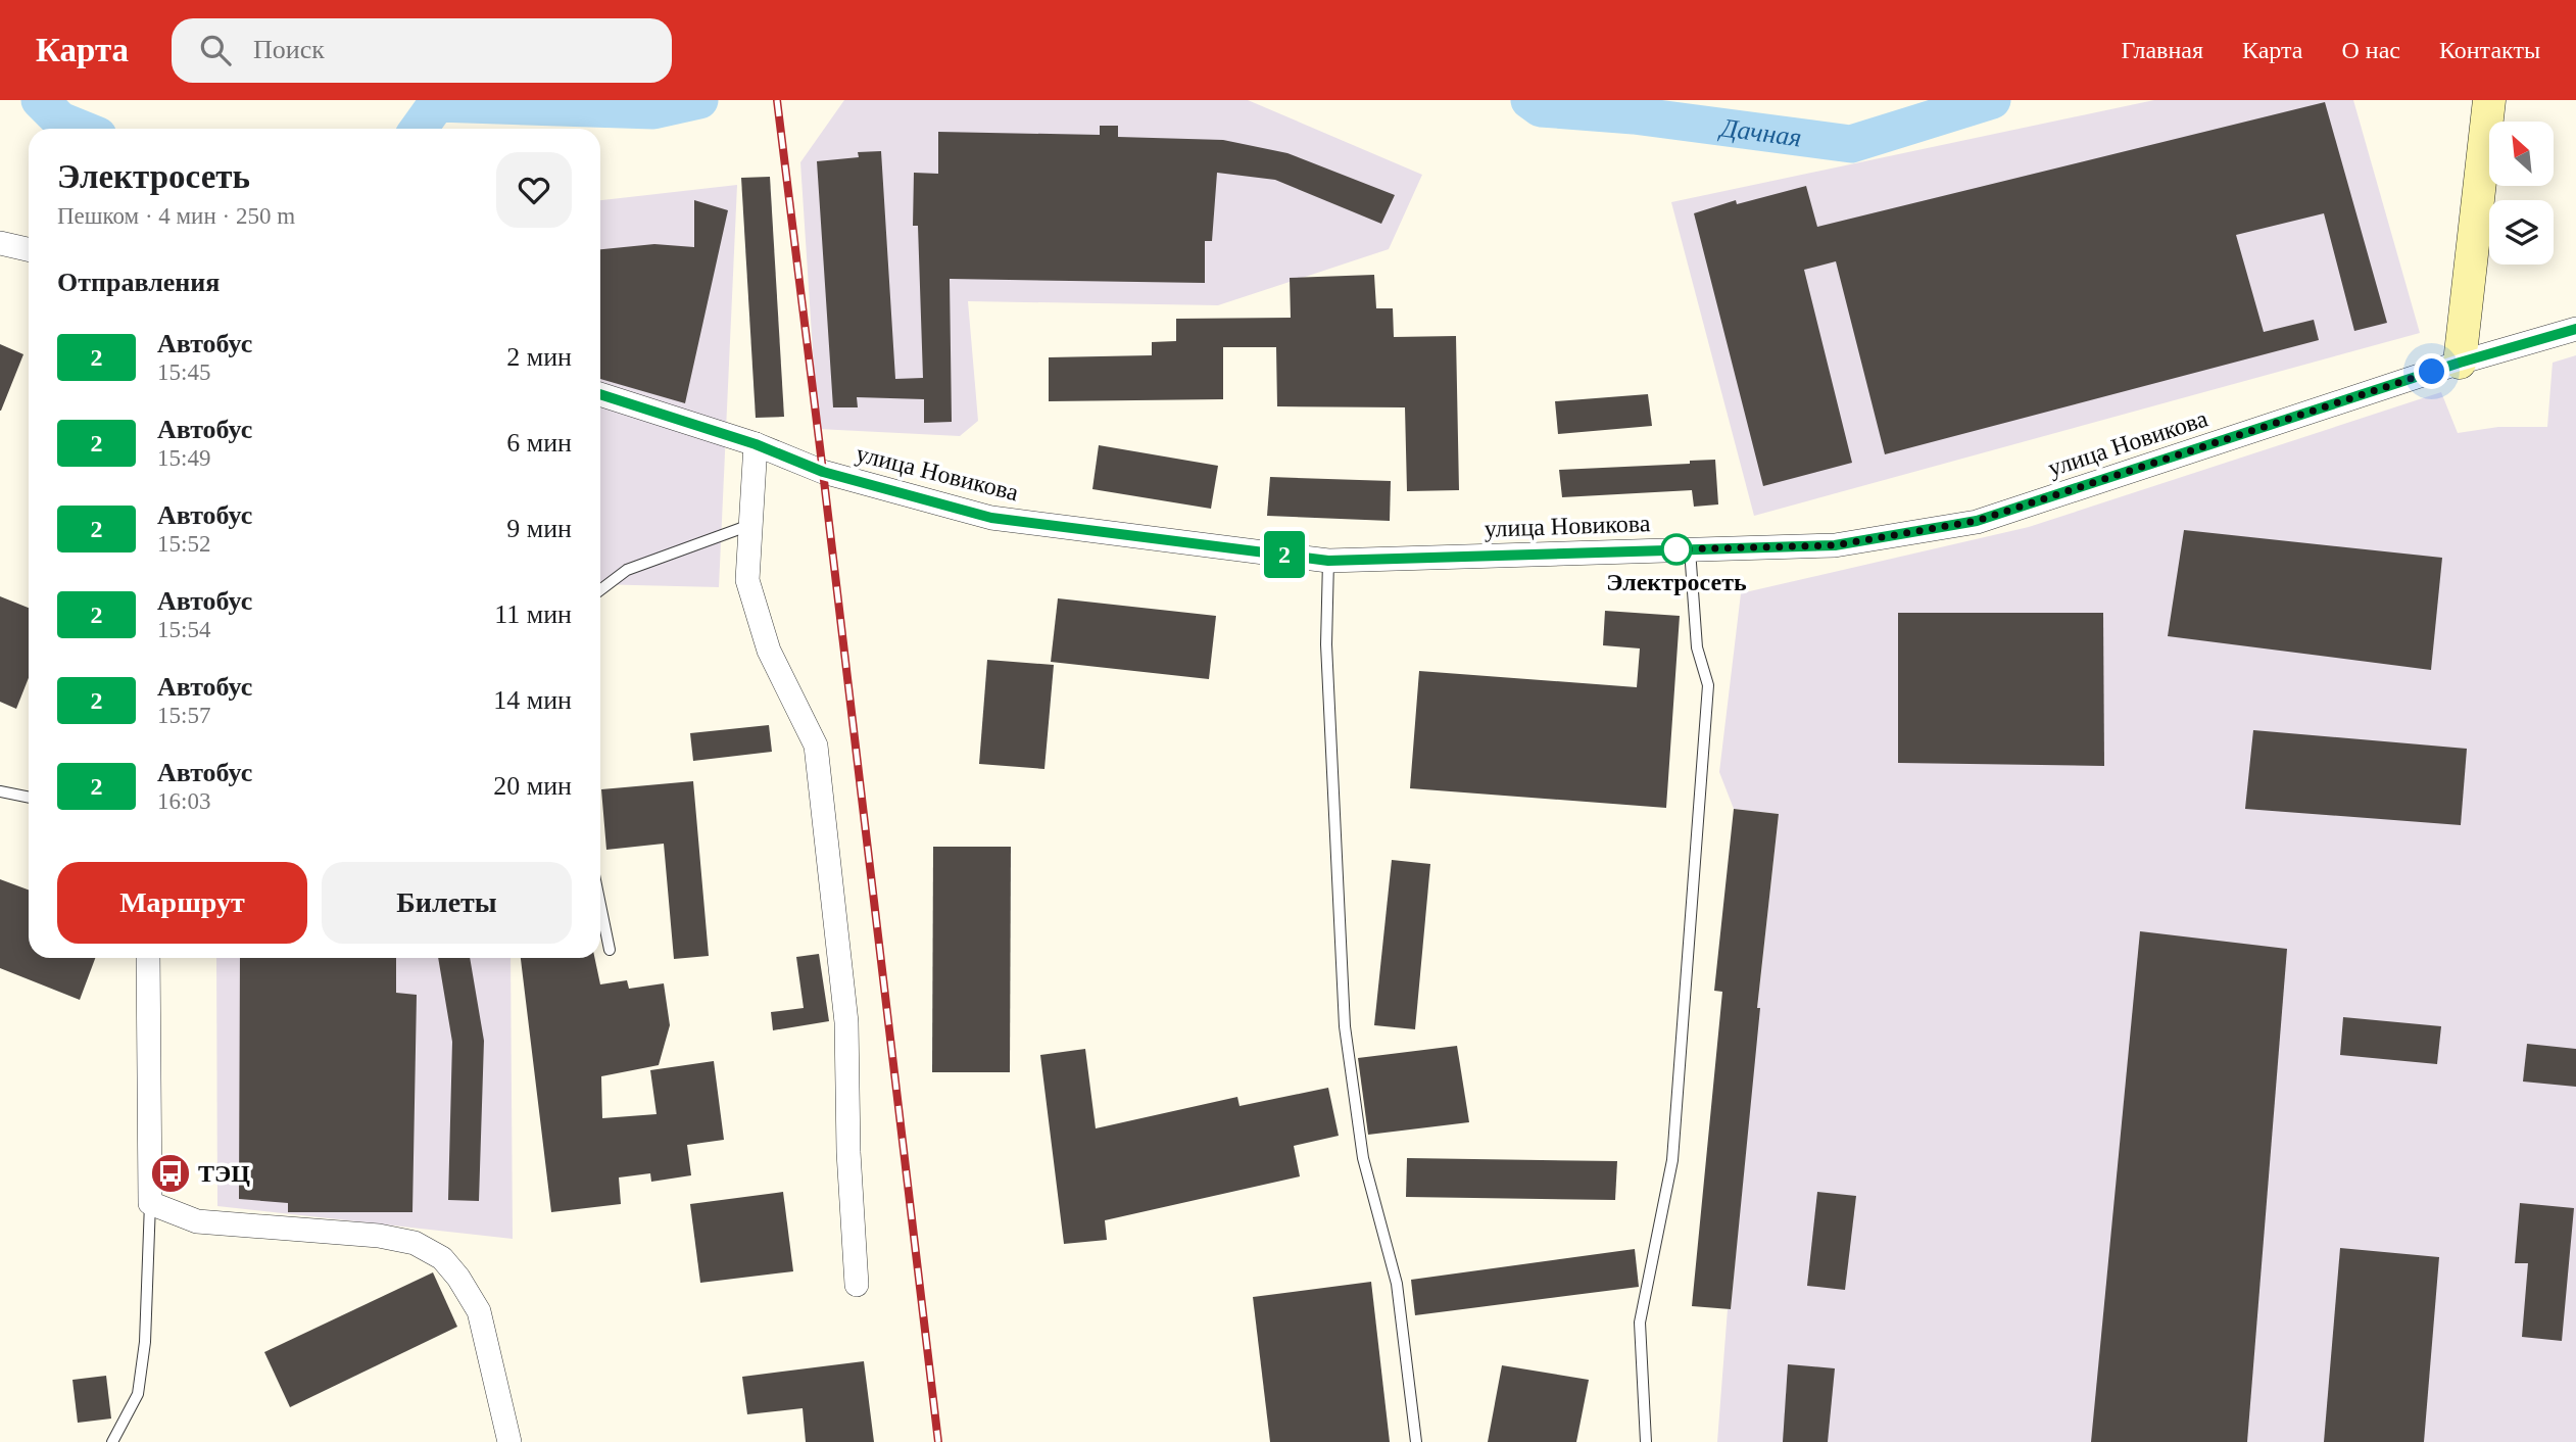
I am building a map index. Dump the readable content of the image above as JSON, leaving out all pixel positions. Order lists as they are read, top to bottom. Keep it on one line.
{"streets":{"street":["улица Новикова"]},"water":["Дачная"],"places":{"other":["Электросеть"],"bus stop":["ТЭЦ"]},"lines":["bus line 2"],"north":"top left","page":{"header":"Карта","search":"Поиск","nav":["Главная","Карта","О нас","Контакты"],"on_map":"2","heading":[["Электросеть","Пешком · 4 мин · 250 m"],"Отправления"],"list":[{"mark":"2","name":"Автобус","note":"15:45","value":"2 мин"},{"mark":"2","name":"Автобус","note":"15:49","value":"6 мин"},{"mark":"2","name":"Автобус","note":"15:52","value":"9 мин"},{"mark":"2","name":"Автобус","note":"15:54","value":"11 мин"},{"mark":"2","name":"Автобус","note":"15:57","value":"14 мин"},{"mark":"2","name":"Автобус","note":"16:03","value":"20 мин"}],"buttons":["Маршрут","Билеты"]}}
